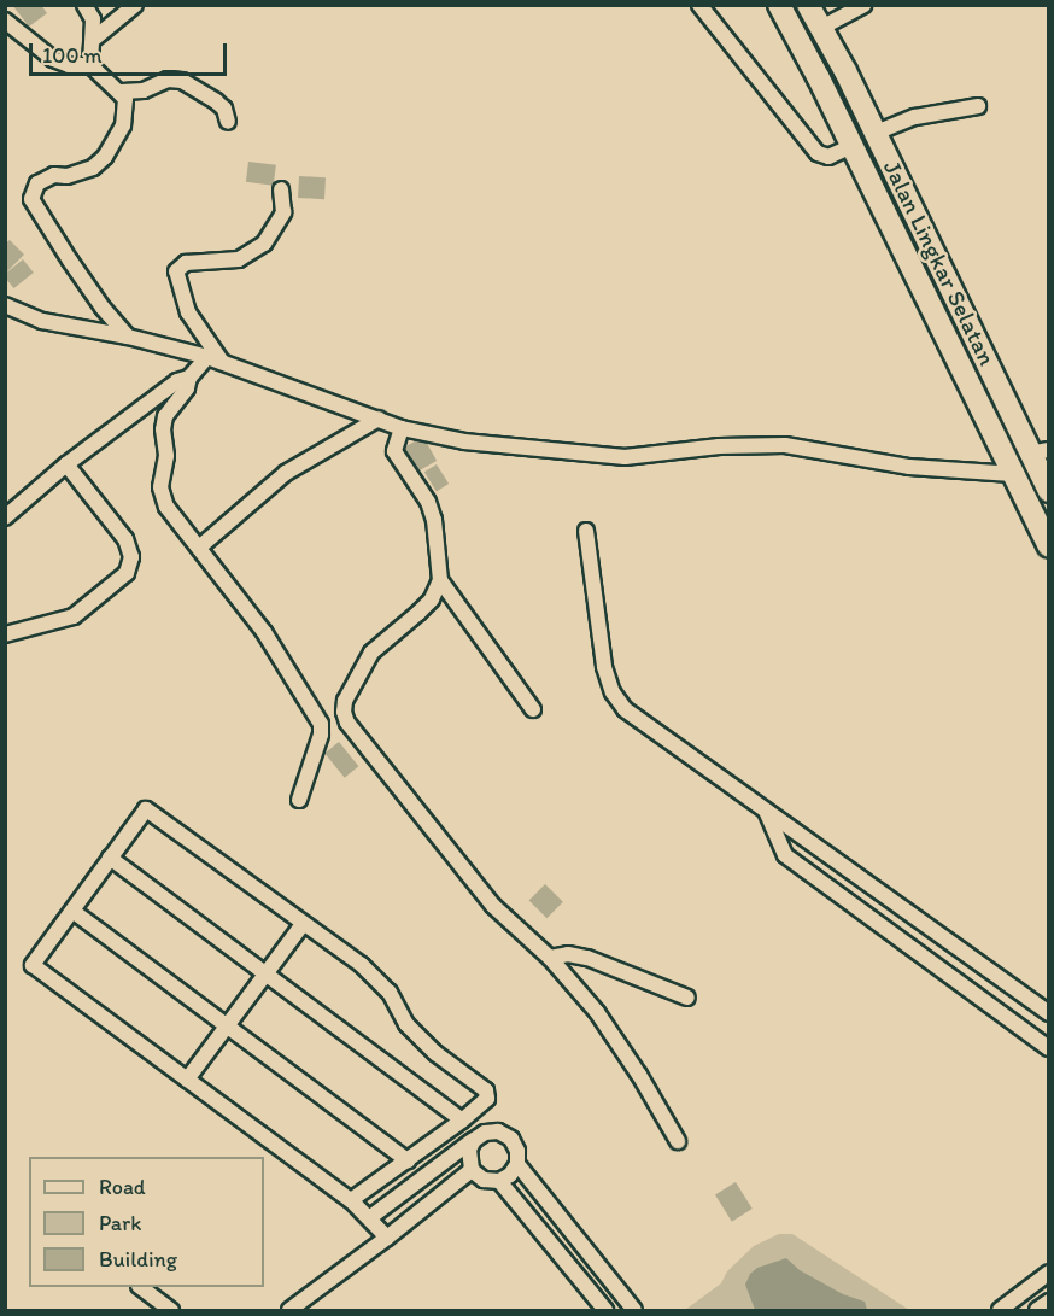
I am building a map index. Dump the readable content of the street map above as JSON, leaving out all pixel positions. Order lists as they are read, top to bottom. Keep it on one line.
{"streets":{"highway":["Jalan Lingkar Selatan"]},"legend":["Road","Park","Building"],"scale_bar":"100 m"}
